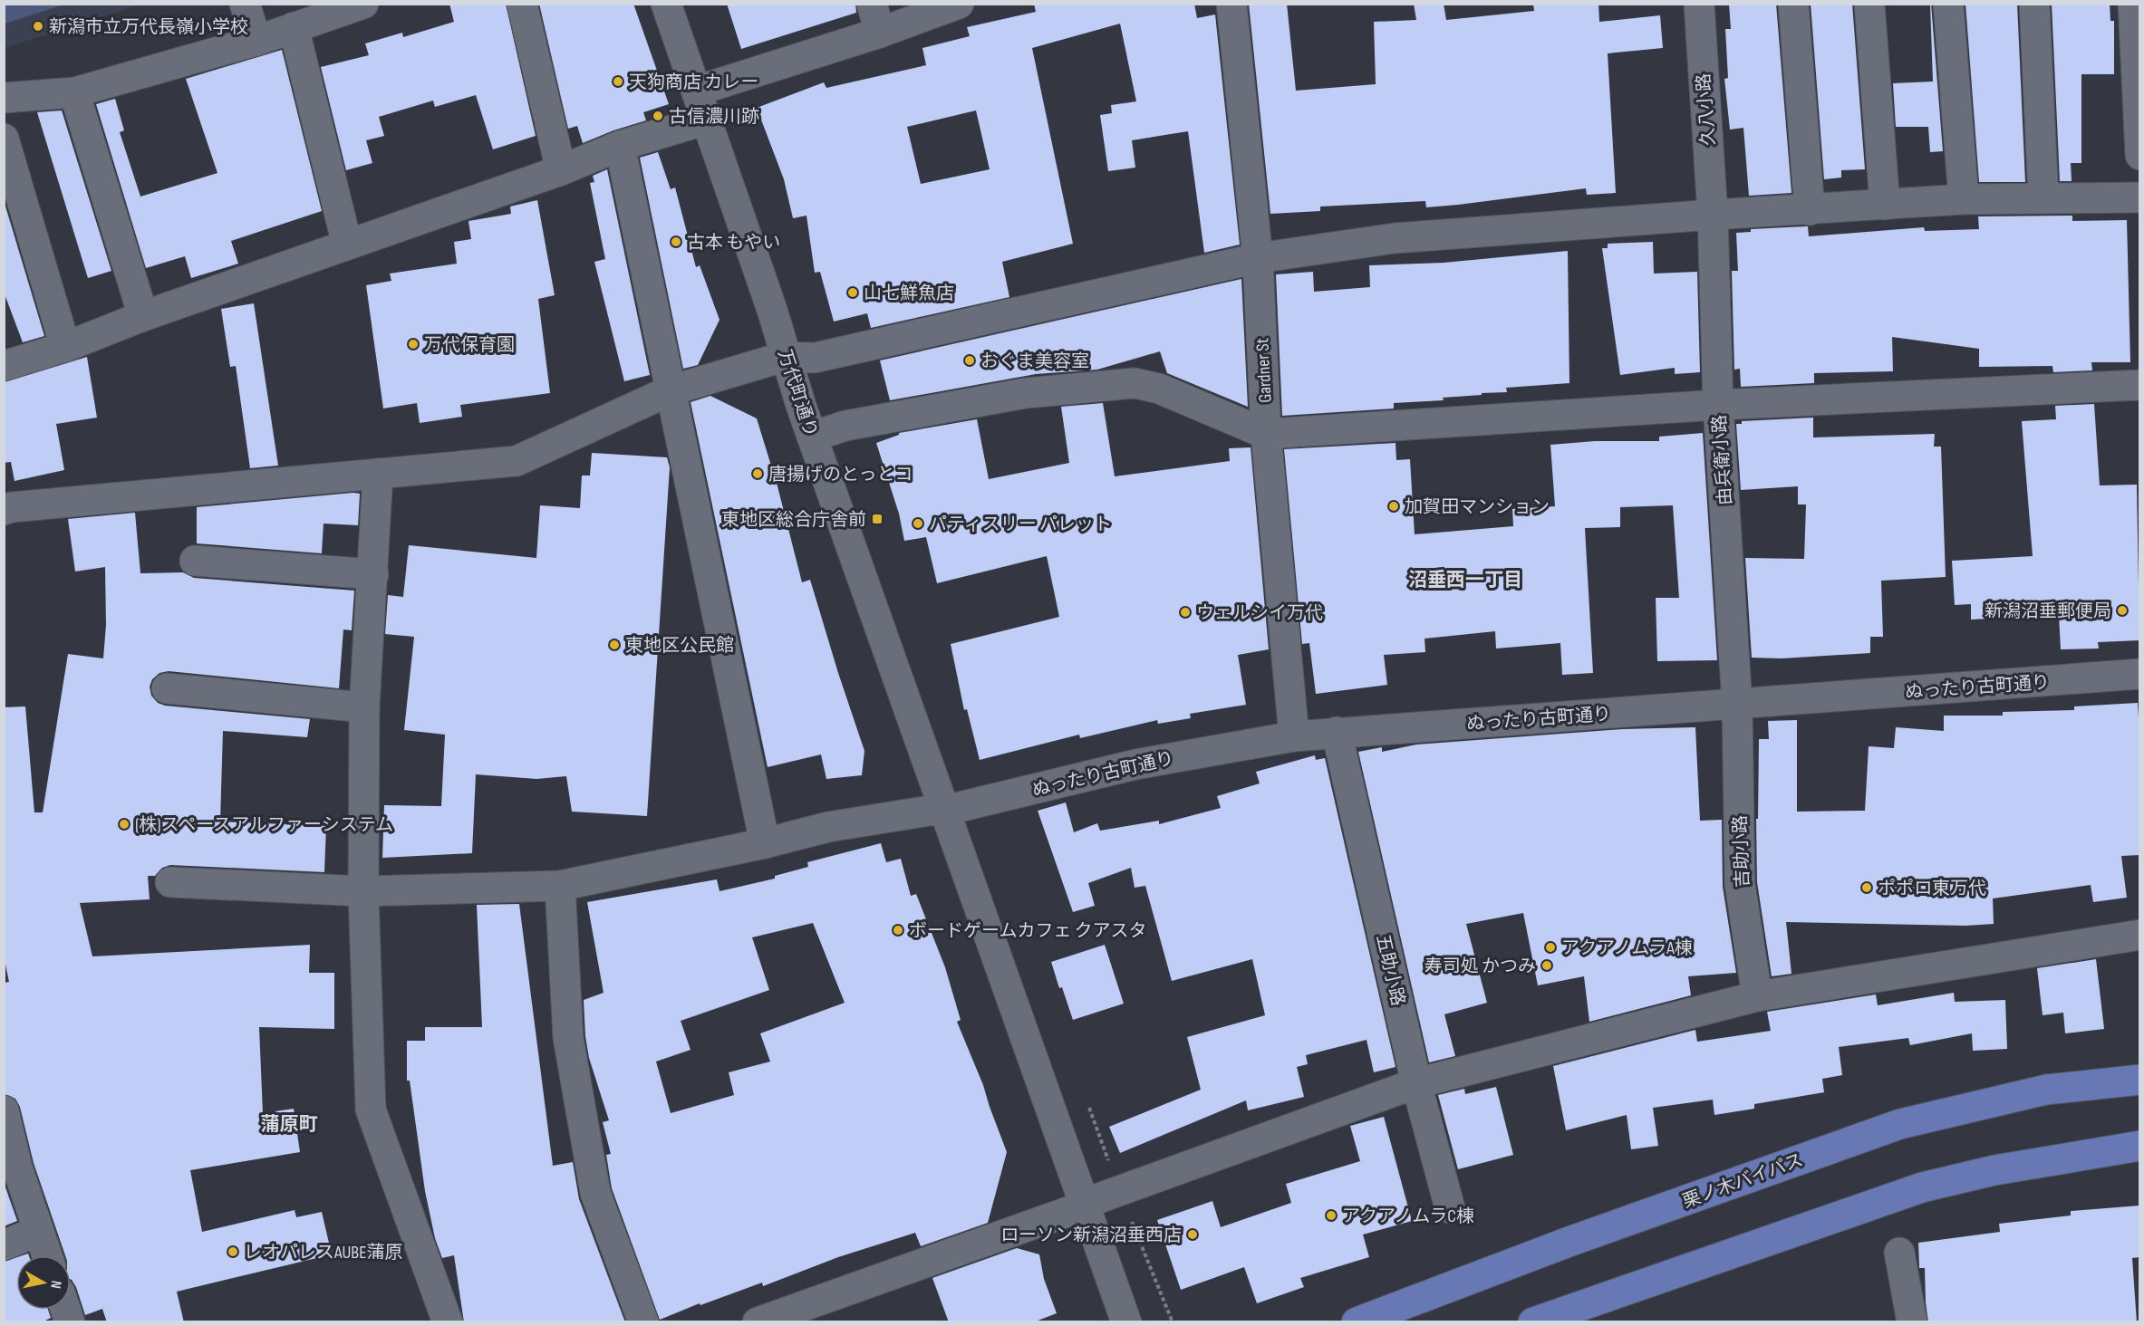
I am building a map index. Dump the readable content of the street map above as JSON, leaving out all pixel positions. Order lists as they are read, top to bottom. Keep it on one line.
{"streets":{"main road":["栗ノ木バイパス"],"street":["久八小路","Gardner St","万代町通り","由兵衛小路","ぬったり古町通り","吉助小路","五助小路"]},"crossings":[["久八小路","由兵衛小路"],["Gardner St","ぬったり古町通り"],["万代町通り","ぬったり古町通り"],["由兵衛小路","ぬったり古町通り"],["由兵衛小路","吉助小路"],["ぬったり古町通り","吉助小路"],["ぬったり古町通り","五助小路"]],"districts":["沼垂西一丁目","蒲原町"],"places":{"other":["新潟市立万代長嶺小学校","天狗商店 カレー","古信濃川跡","古本 もやい","山七鮮魚店","万代保育園","おぐま美容室","唐揚げのとっとコ","加賀田マンション","パティスリー パレット","新潟沼垂郵便局","ウェルシイ万代","東地区公民館","(株)スペースアルファーシステム","ポポロ東万代","ボードゲームカフェ クアスタ","アクアノムラA棟","寿司処 かつみ","アクアノムラC棟","ローソン新潟沼垂西店","レオパレスAUBE蒲原"],"transit":["東地区総合庁舎前"]},"north":"right"}
